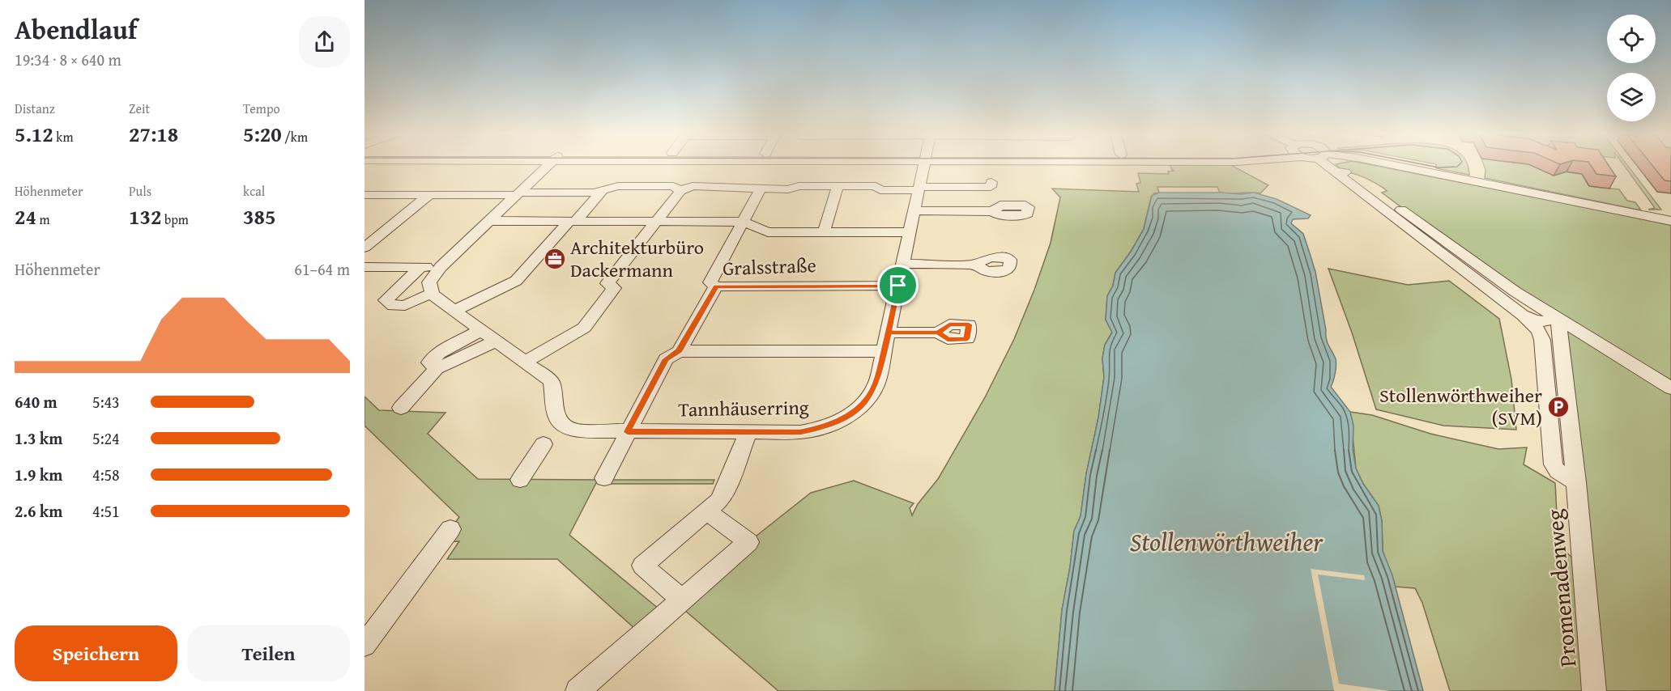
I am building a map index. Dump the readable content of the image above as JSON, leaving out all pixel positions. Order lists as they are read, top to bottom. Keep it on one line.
{"streets":{"street":["Gralsstraße","Tannhäuserring","Promenadenweg"]},"crossings":[["Gralsstraße","Tannhäuserring"]],"water":["Stollenwörthweiher"],"places":{"office":["Architekturbüro Dackermann"],"parking":["Stollenwörthweiher (SVM)"]},"page":{"heading":["Abendlauf","19:34 · 8 × 640 m"],"stats":[["Distanz","5.12 km"],["Zeit","27:18"],["Tempo","5:20 /km"],["Höhenmeter","24 m"],["Puls","132 bpm"],["kcal","385"]],"chart":["Höhenmeter","61–64 m"],"list":[{"name":"640 m","note":"5:43"},{"name":"1.3 km","note":"5:24"},{"name":"1.9 km","note":"4:58"},{"name":"2.6 km","note":"4:51"}],"buttons":["Speichern","Teilen"]}}
